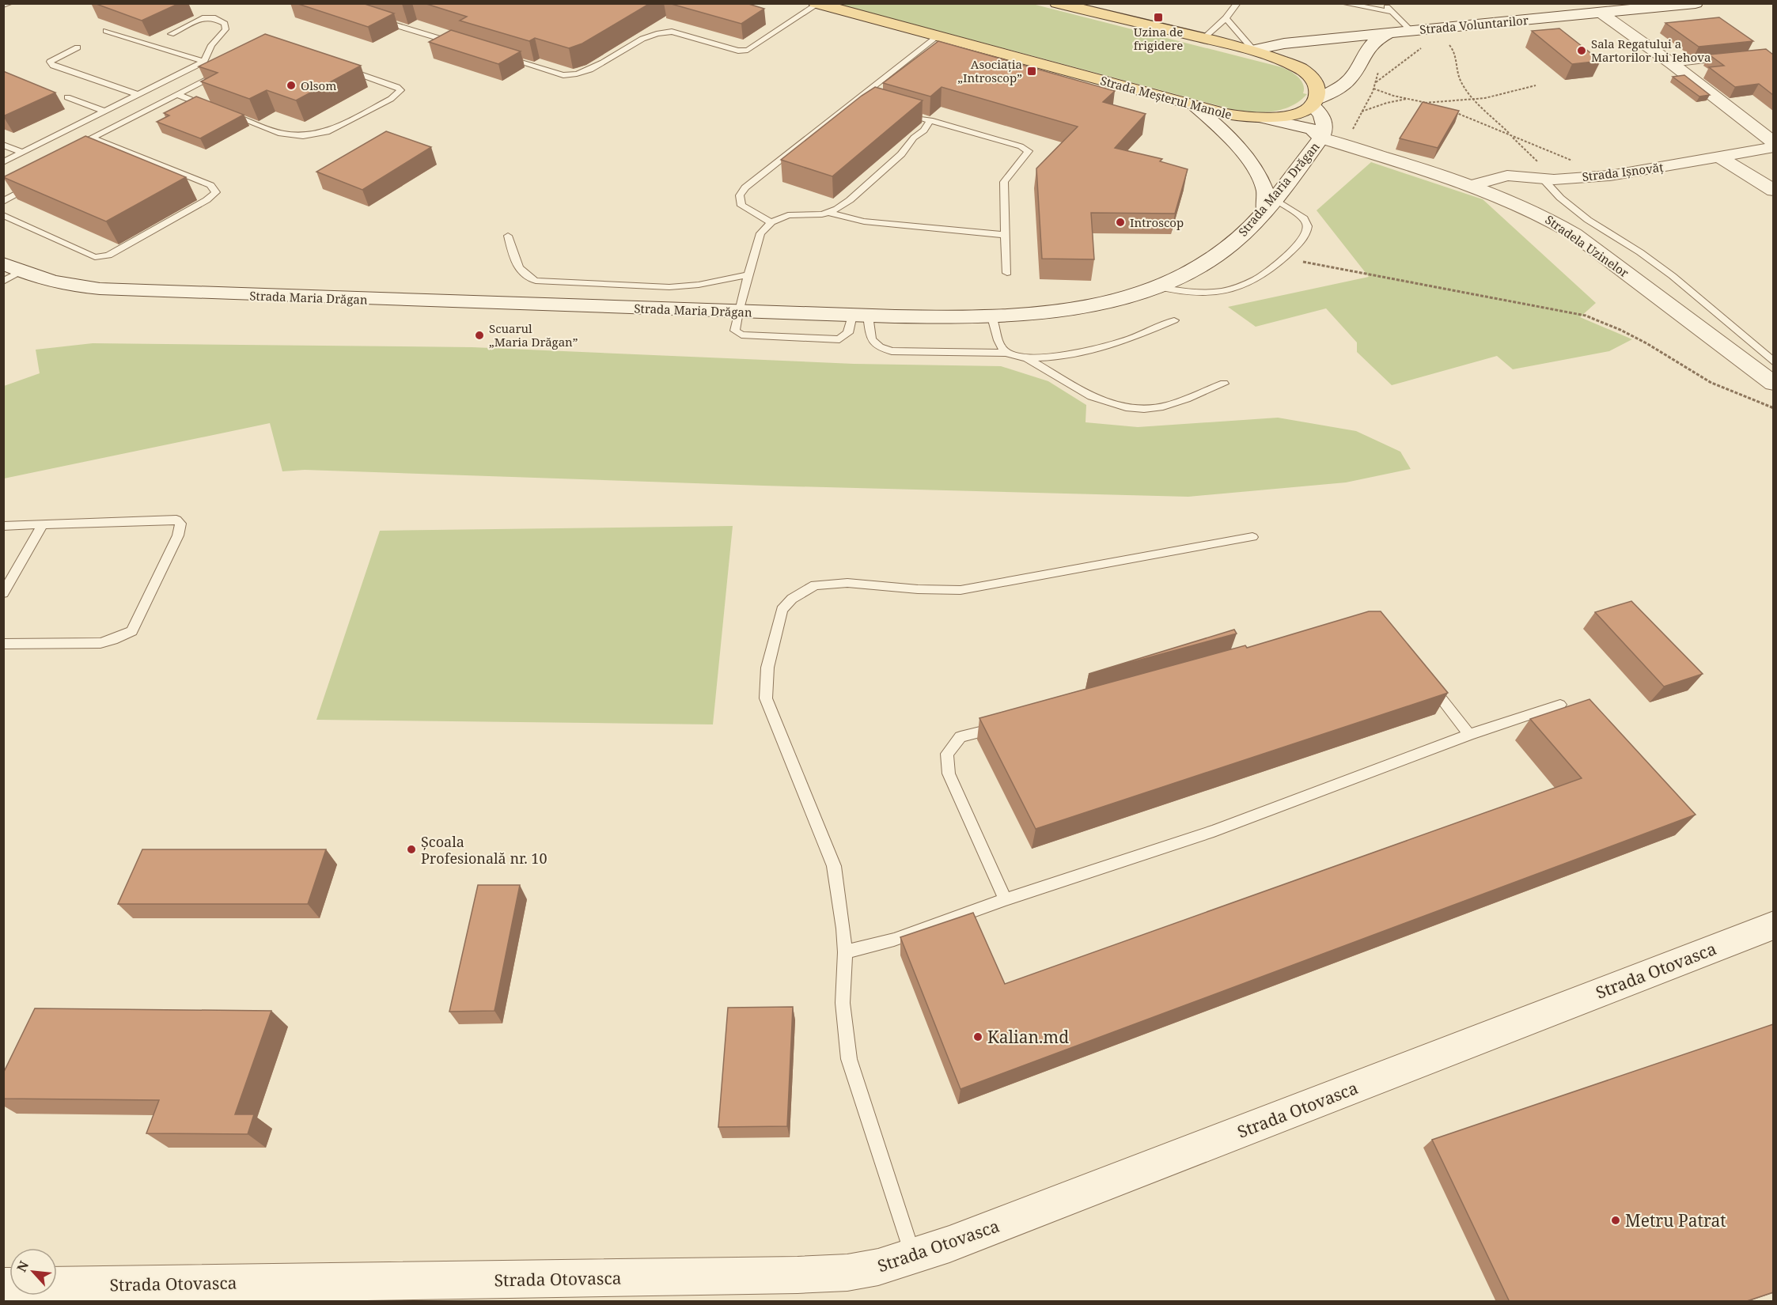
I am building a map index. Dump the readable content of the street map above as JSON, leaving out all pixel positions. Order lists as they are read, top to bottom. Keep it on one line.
{"streets":{"main road":["Strada Voluntarilor","Strada Meșterul Manole","Strada Maria Drăgan","Stradela Uzinelor","Strada Otovasca"],"street":["Strada Ișnovăț"]},"crossings":[["Strada Meșterul Manole","Stradela Uzinelor"],["Strada Ișnovăț","Stradela Uzinelor"],["Strada Maria Drăgan","Stradela Uzinelor"]],"places":{"transit":["Uzina de frigidere","Asociația „Introscop”"],"other":["Sala Regatului a Martorilor lui Iehova","Olsom","Introscop","Scuarul „Maria Drăgan”","Școala Profesională nr. 10","Kalian.md","Metru Patrat"]},"north":"top left"}
